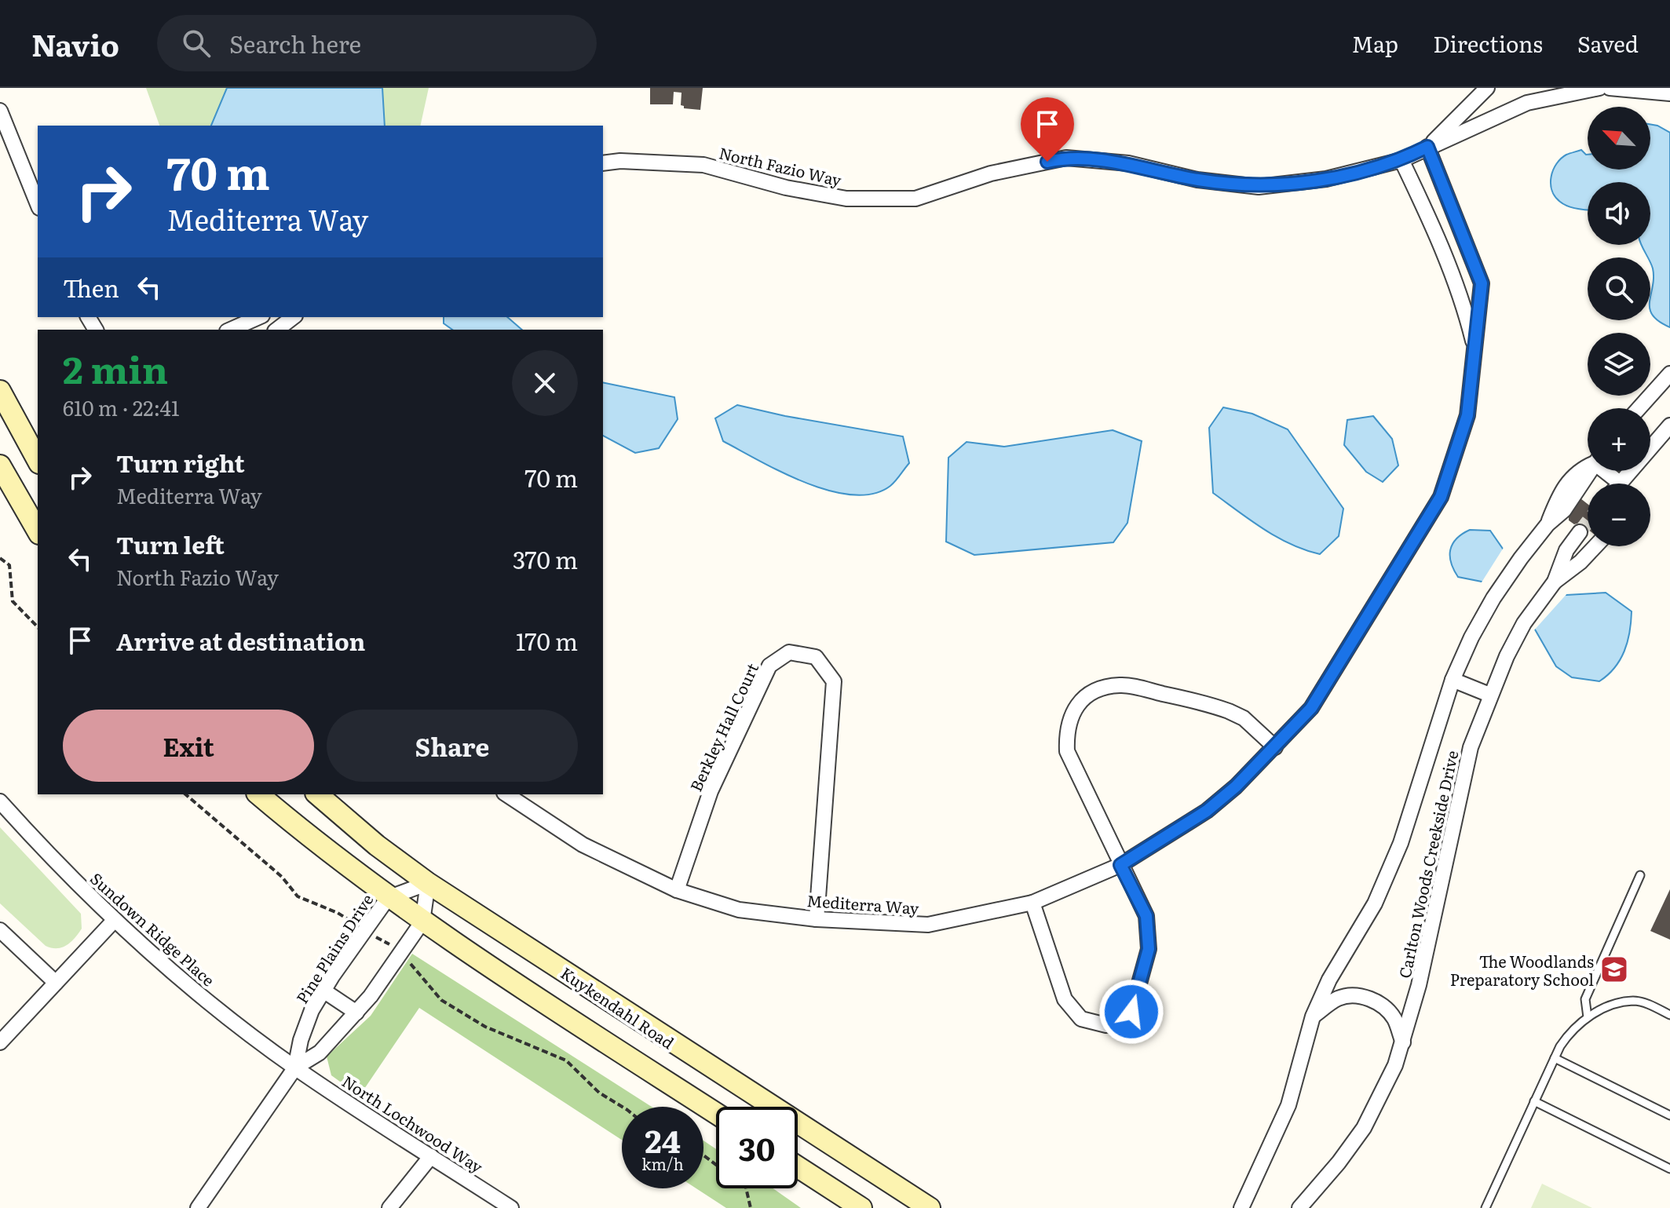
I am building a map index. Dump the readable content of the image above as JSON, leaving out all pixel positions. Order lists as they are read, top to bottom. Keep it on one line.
{"streets":{"main road":["Kuykendahl Road"],"street":["North Fazio Way","Berkley Hall Court","Carlton Woods Creekside Drive","Mediterra Way","Sundown Ridge Place","Pine Plains Drive","North Lochwood Way"]},"crossings":[["North Fazio Way","Mediterra Way"],["Berkley Hall Court","Mediterra Way"],["Sundown Ridge Place","Pine Plains Drive"],["Sundown Ridge Place","North Lochwood Way"],["Pine Plains Drive","Kuykendahl Road"],["Pine Plains Drive","North Lochwood Way"]],"places":{"school or university":["The Woodlands Preparatory School"]},"north":"top left","page":{"header":"Navio","search":"Search here","nav":["Map","Directions","Saved"],"map_buttons":["+","−"],"turn":["70 m","Mediterra Way"],"then":"Then","heading":["2 min","610 m · 22:41"],"list":[{"name":"Turn right","note":"Mediterra Way","value":"70 m"},{"name":"Turn left","note":"North Fazio Way","value":"370 m"},{"name":"Arrive at destination","value":"170 m"}],"buttons":["Exit","Share"],"speed":"24 km/h","limit":"30"}}
